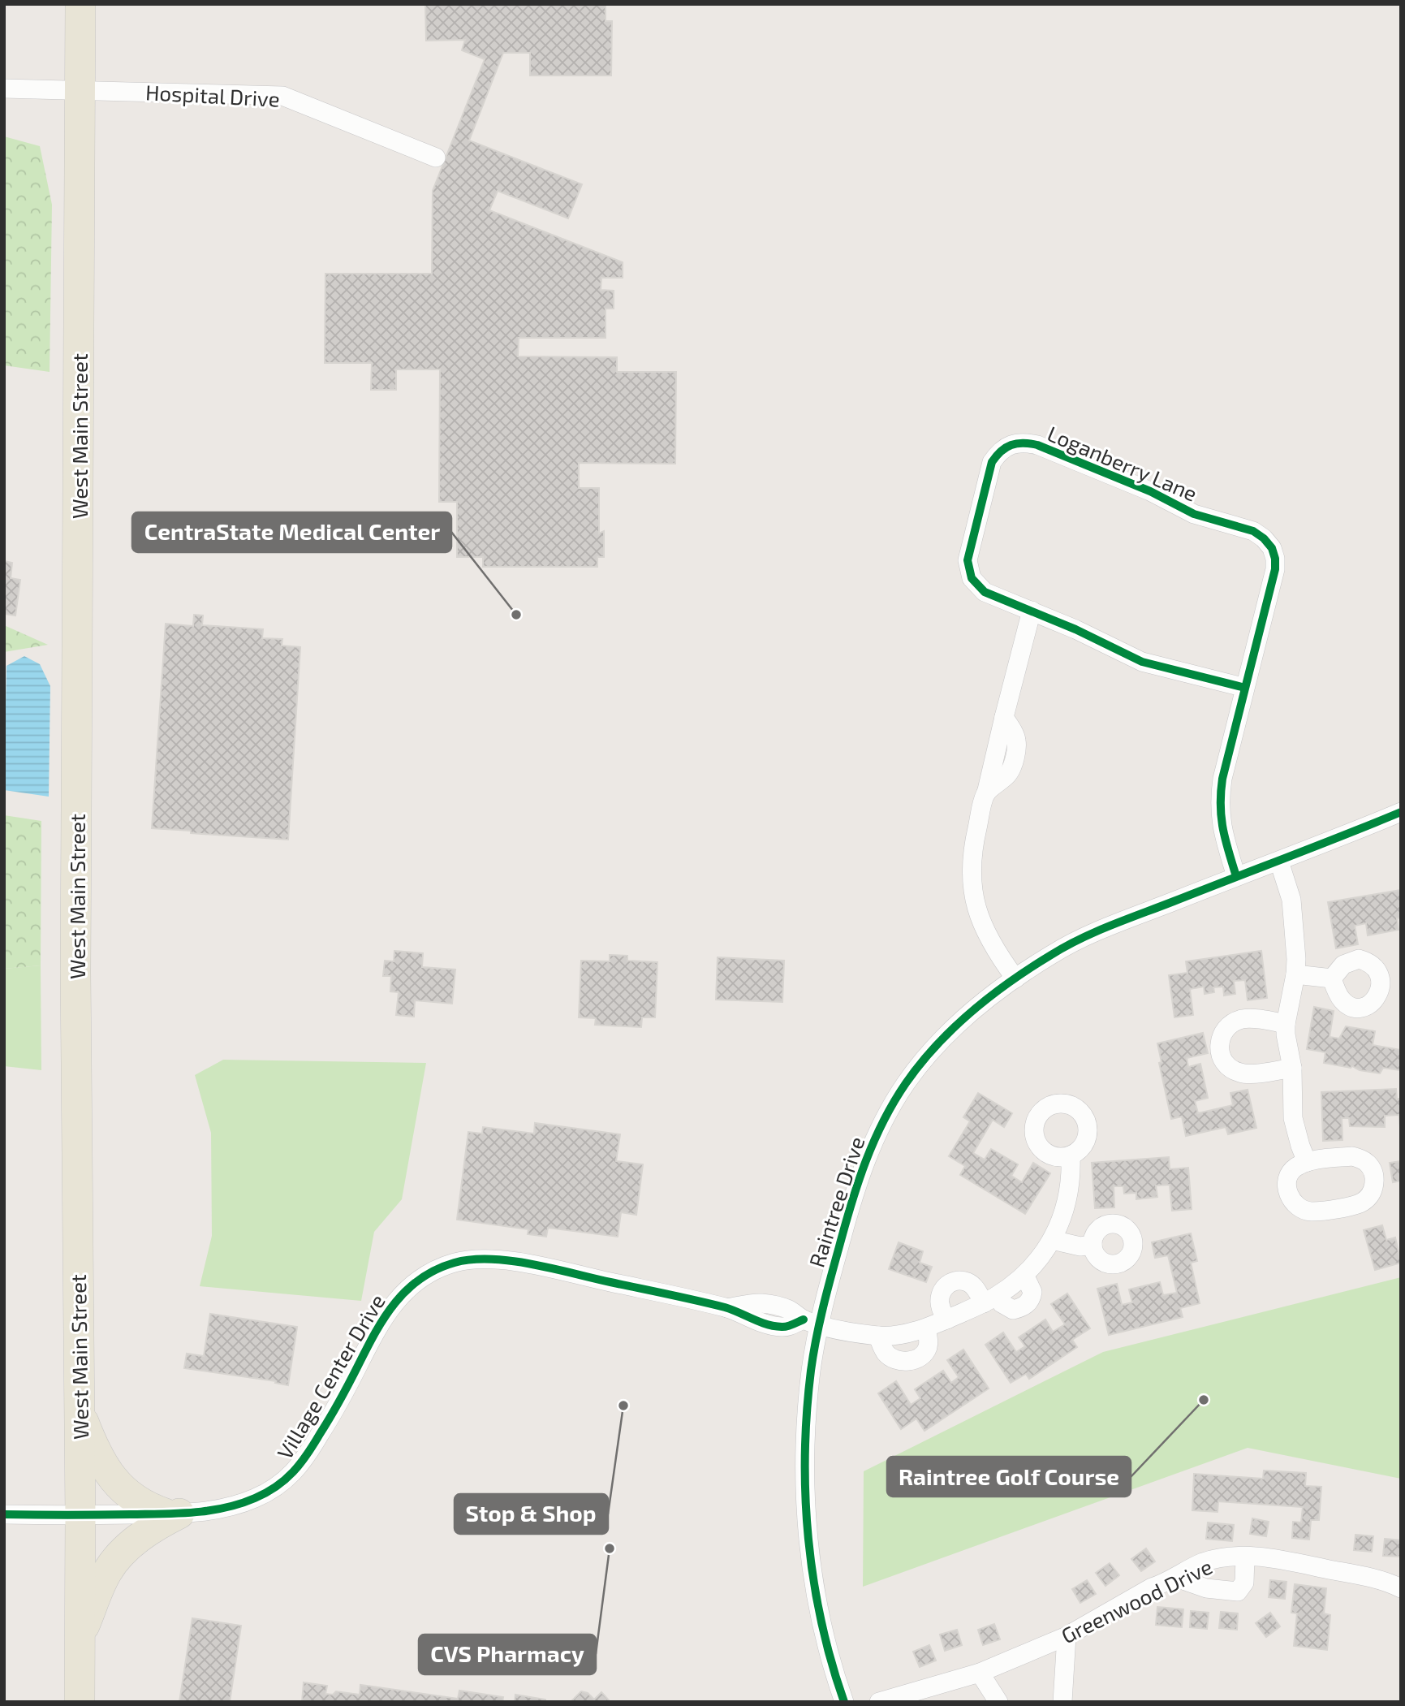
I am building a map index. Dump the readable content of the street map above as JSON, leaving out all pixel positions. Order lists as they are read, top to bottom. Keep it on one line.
{"streets":{"main road":["West Main Street"],"street":["Hospital Drive","Loganberry Lane","Raintree Drive","Village Center Drive","Greenwood Drive"]},"crossings":[["Hospital Drive","West Main Street"],["West Main Street","Village Center Drive"],["Loganberry Lane","Raintree Drive"],["Raintree Drive","Village Center Drive"]],"places":["CentraState Medical Center","Raintree Golf Course","Stop & Shop","CVS Pharmacy"]}
